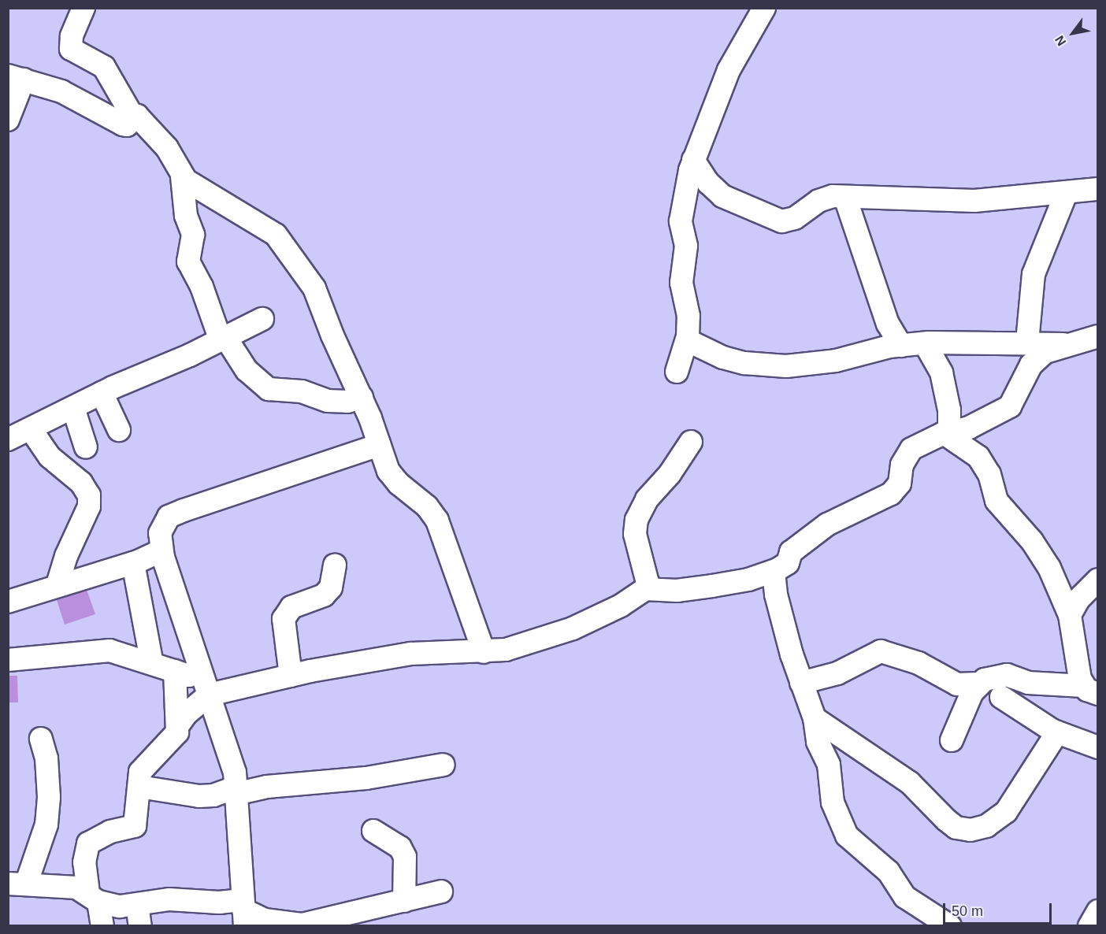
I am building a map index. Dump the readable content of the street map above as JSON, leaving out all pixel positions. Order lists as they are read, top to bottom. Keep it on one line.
{"scale_bar":"50 m","north":"bottom left"}
